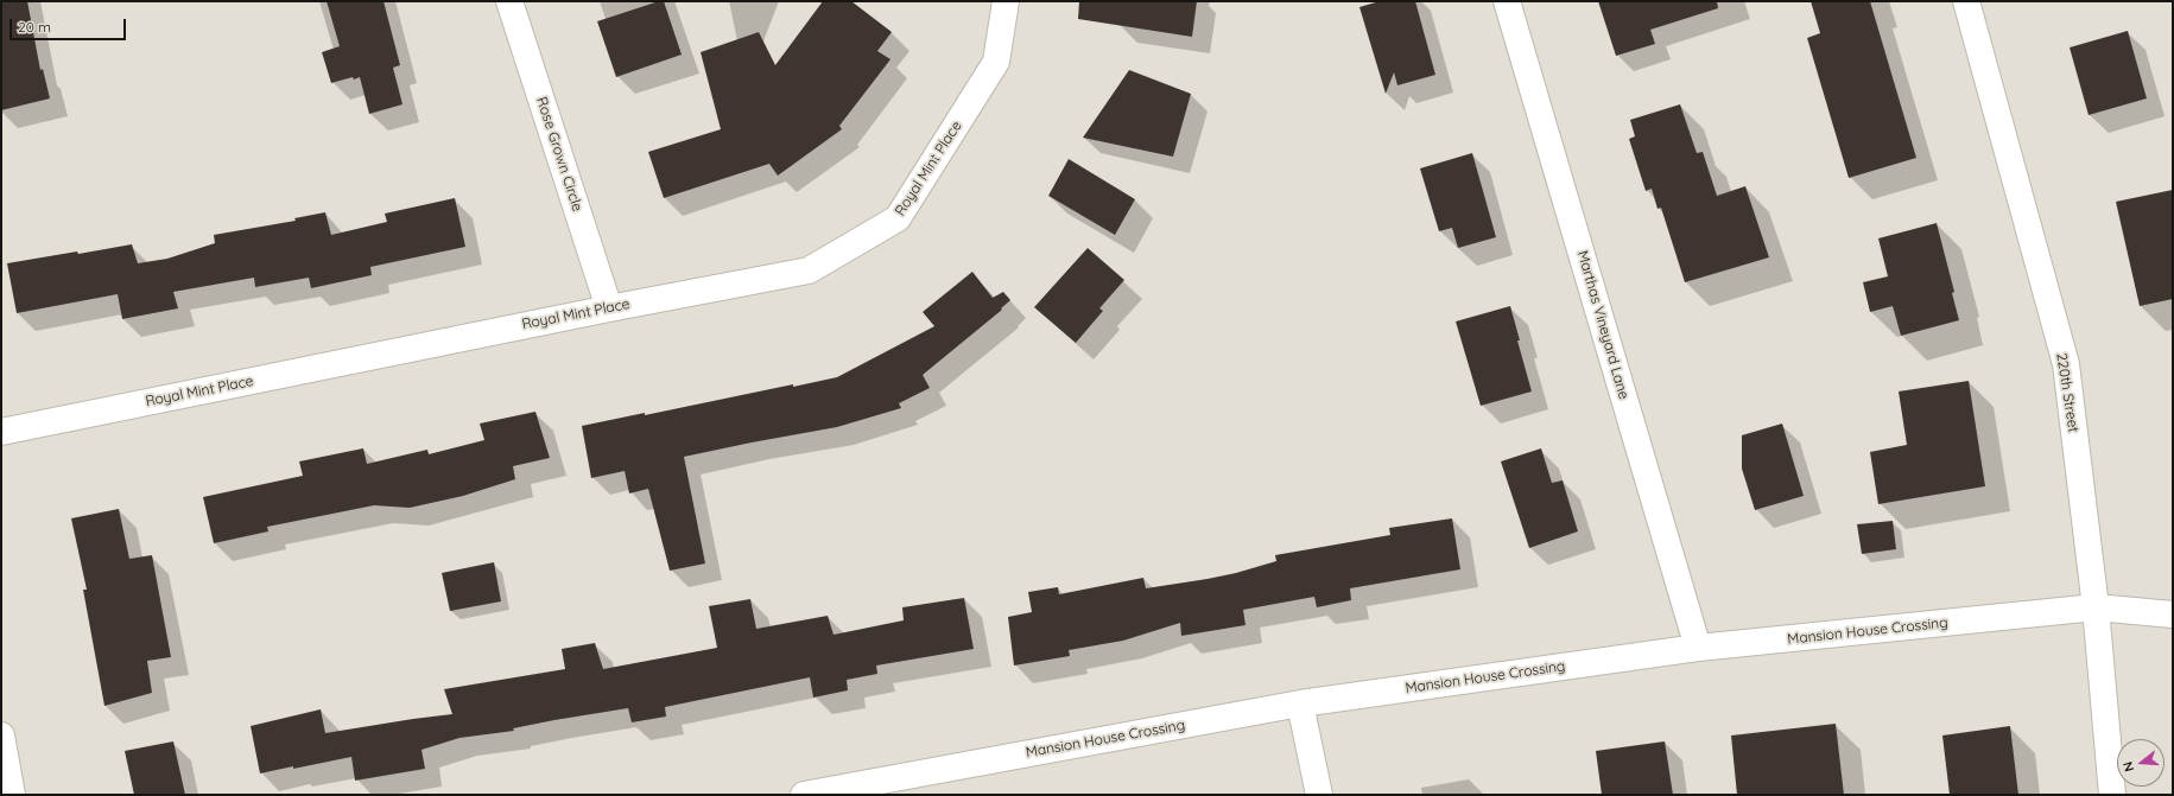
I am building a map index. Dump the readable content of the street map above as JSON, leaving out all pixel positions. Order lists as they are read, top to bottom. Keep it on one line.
{"streets":{"street":["Rose Grown Circle","Royal Mint Place","Marthas Vineyard Lane","220th Street","Mansion House Crossing"]},"crossings":[["Rose Grown Circle","Royal Mint Place"],["Marthas Vineyard Lane","Mansion House Crossing"],["220th Street","Mansion House Crossing"]],"scale_bar":"20 m","north":"left"}
